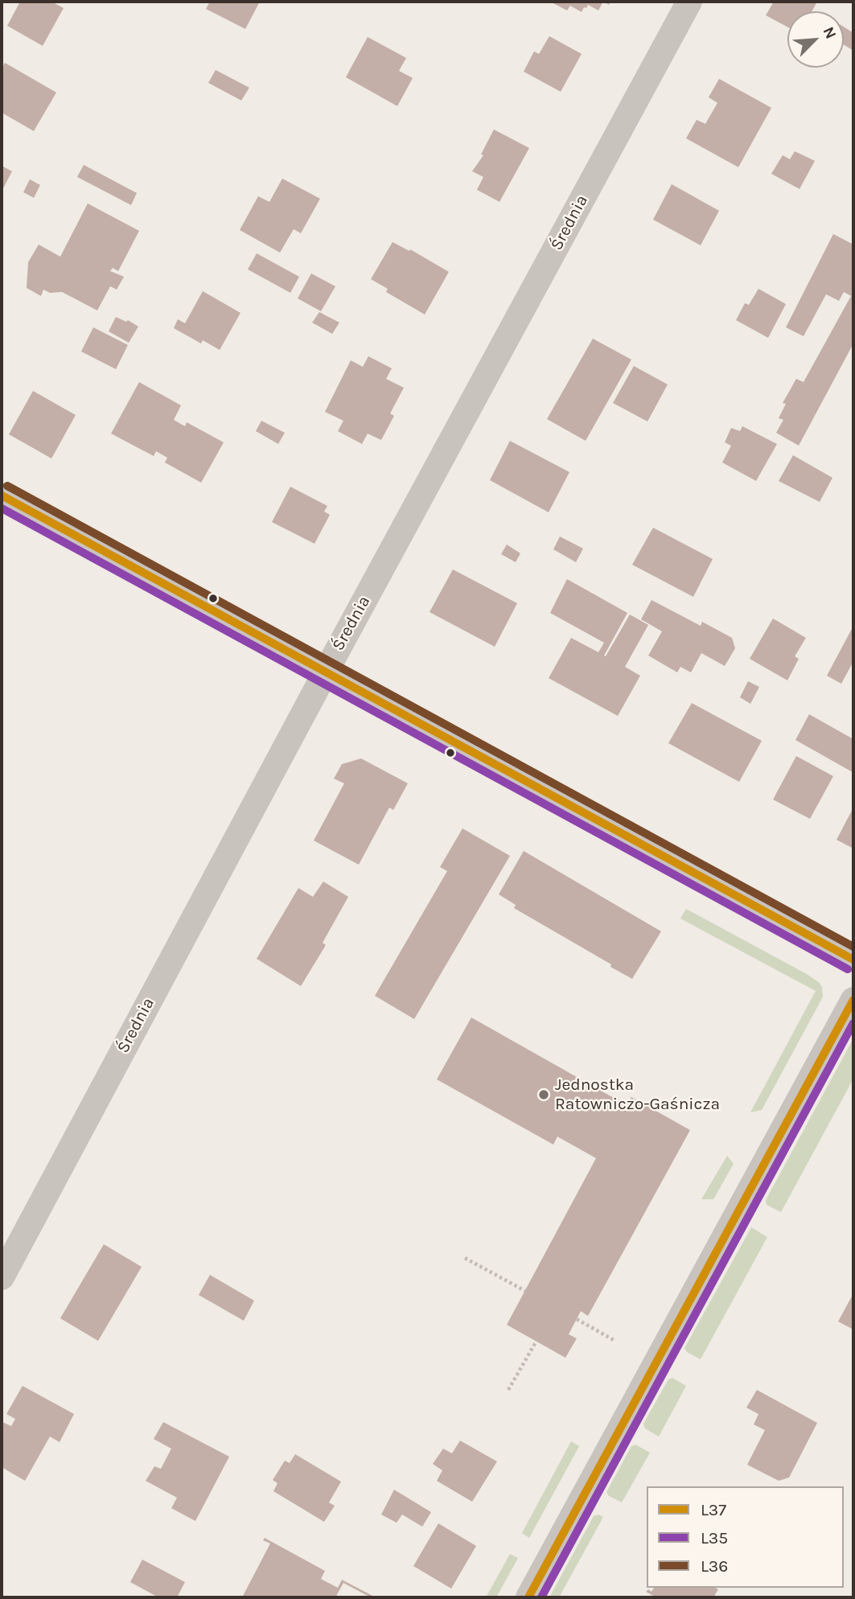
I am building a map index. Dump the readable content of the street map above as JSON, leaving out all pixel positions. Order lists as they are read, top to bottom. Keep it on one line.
{"streets":{"street":["Średnia"]},"places":["Jednostka Ratowniczo-Gaśnicza"],"lines":["transit line L36","transit line L37","transit line L35"],"legend":["L37","L35","L36"],"north":"top right"}
